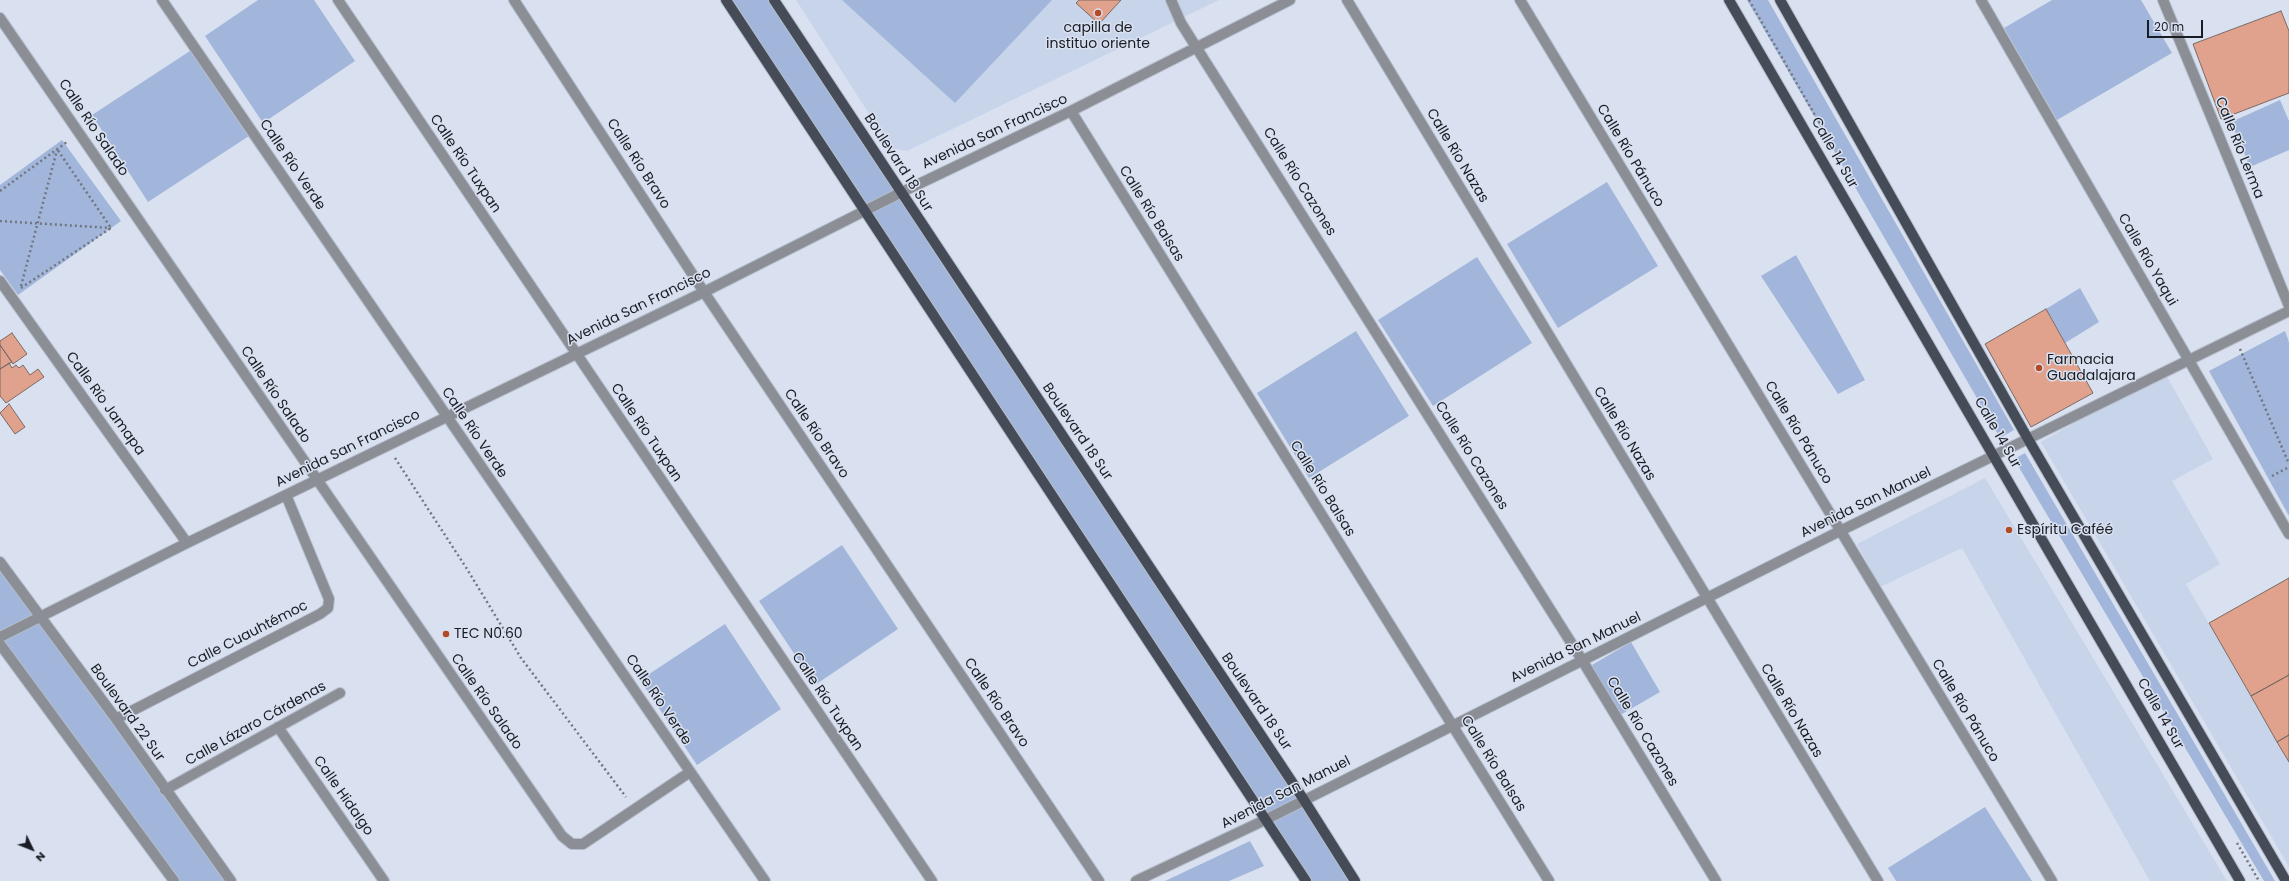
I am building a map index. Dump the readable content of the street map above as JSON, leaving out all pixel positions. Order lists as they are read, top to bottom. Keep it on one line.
{"streets":{"main road":["Calle 14 Sur","Boulevard 18 Sur"],"street":["Calle Río Salado","Avenida San Francisco","Calle Río Lerma","Calle Río Nazas","Calle Río Pánuco","Calle Río Tuxpan","Calle Río Bravo","Calle Río Verde","Calle Río Cazones","Calle Río Balsas","Calle Río Yaqui","Calle Río Jamapa","Avenida San Manuel","Calle Cuauhtémoc","Boulevard 22 Sur","Calle Lázaro Cárdenas","Calle Hidalgo"]},"crossings":[["Calle Río Salado","Avenida San Francisco"],["Avenida San Francisco","Boulevard 18 Sur"],["Avenida San Francisco","Calle Río Tuxpan"],["Avenida San Francisco","Calle Río Bravo"],["Avenida San Francisco","Calle Río Verde"],["Avenida San Francisco","Calle Río Cazones"],["Avenida San Francisco","Calle Río Balsas"],["Avenida San Francisco","Calle Río Jamapa"],["Avenida San Francisco","Calle Cuauhtémoc"],["Avenida San Francisco","Boulevard 22 Sur"],["Calle 14 Sur","Avenida San Manuel"],["Calle Río Nazas","Avenida San Manuel"],["Calle Río Pánuco","Avenida San Manuel"],["Boulevard 18 Sur","Avenida San Manuel"],["Calle Río Cazones","Avenida San Manuel"],["Calle Río Balsas","Avenida San Manuel"],["Calle Río Yaqui","Avenida San Manuel"],["Calle Cuauhtémoc","Boulevard 22 Sur"],["Boulevard 22 Sur","Calle Lázaro Cárdenas"],["Calle Lázaro Cárdenas","Calle Hidalgo"]],"places":["capilla de instituo oriente","Farmacia Guadalajara","Espíritu Caféé","TEC N0.60"],"scale_bar":"20 m","north":"bottom right"}
